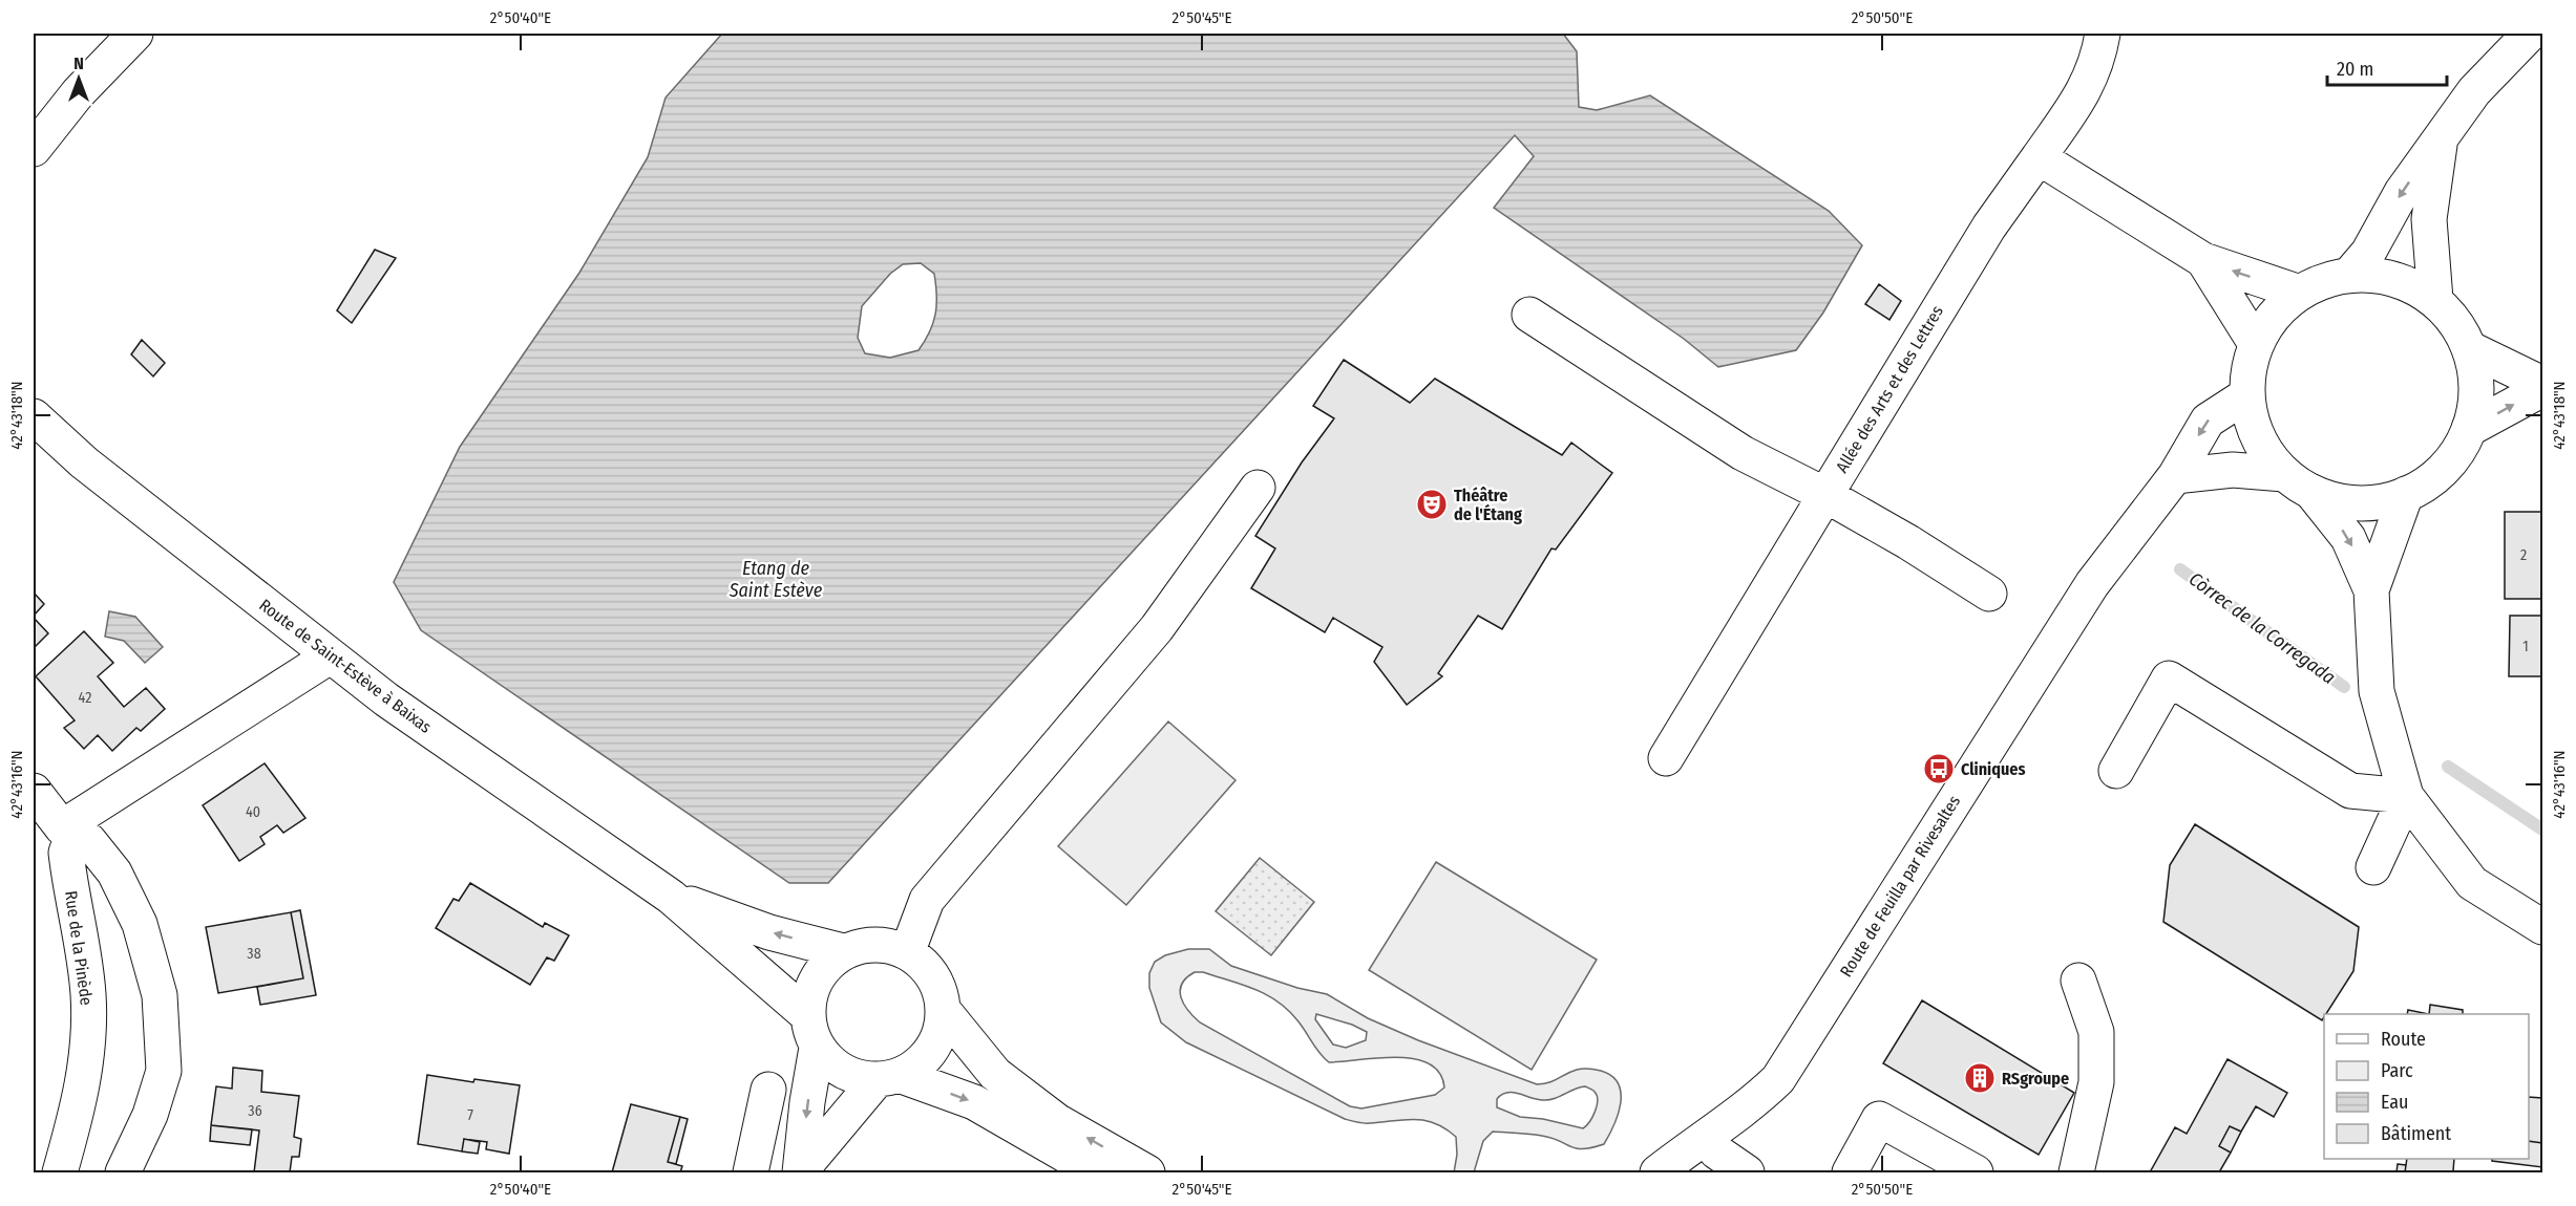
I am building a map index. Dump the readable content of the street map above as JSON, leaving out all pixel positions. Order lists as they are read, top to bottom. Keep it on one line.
{"streets":{"street":["Allée des Arts et des Lettres","Route de Saint-Estève à Baixas","Route de Feuilla par Rivesaltes","Rue de la Pinède"]},"water":["Etang de Saint Estève","Còrrec de la Corregada"],"places":{"theatre":["Théâtre de l'Étang"],"bus stop":["Cliniques"],"building":["RSgroupe"]},"house_numbers":["2","1","42","40","38","36","7"],"legend":["Route","Parc","Eau","Bâtiment"],"scale_bar":"20 m","north":"top","coordinates":["2°50'40\"E","2°50'45\"E","2°50'50\"E","42°43'18\"N","42°43'16\"N"]}
